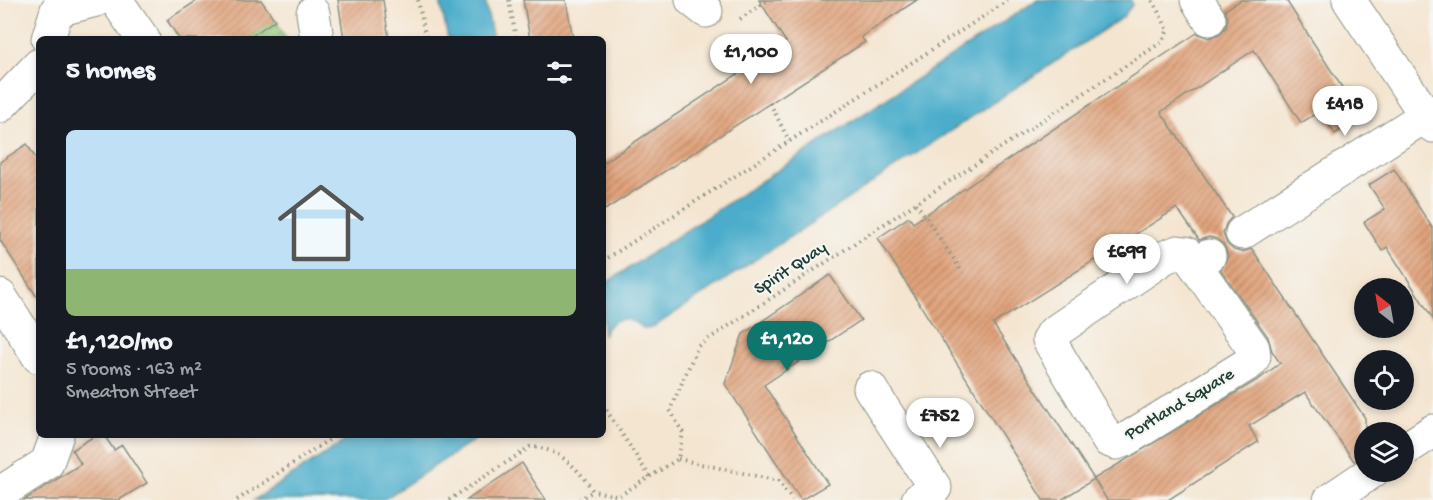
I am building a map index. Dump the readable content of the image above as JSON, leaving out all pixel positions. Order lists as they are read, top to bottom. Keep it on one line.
{"streets":{"street":["Portland Square"],"path":["Spirit Quay"]},"north":"top left","page":{"price":["£1,100","£418","£699","£1,120","£752"],"heading":"5 homes","list":[{"name":"£1,120/mo","note":"5 rooms · 163 m² · Smeaton Street"}]}}
